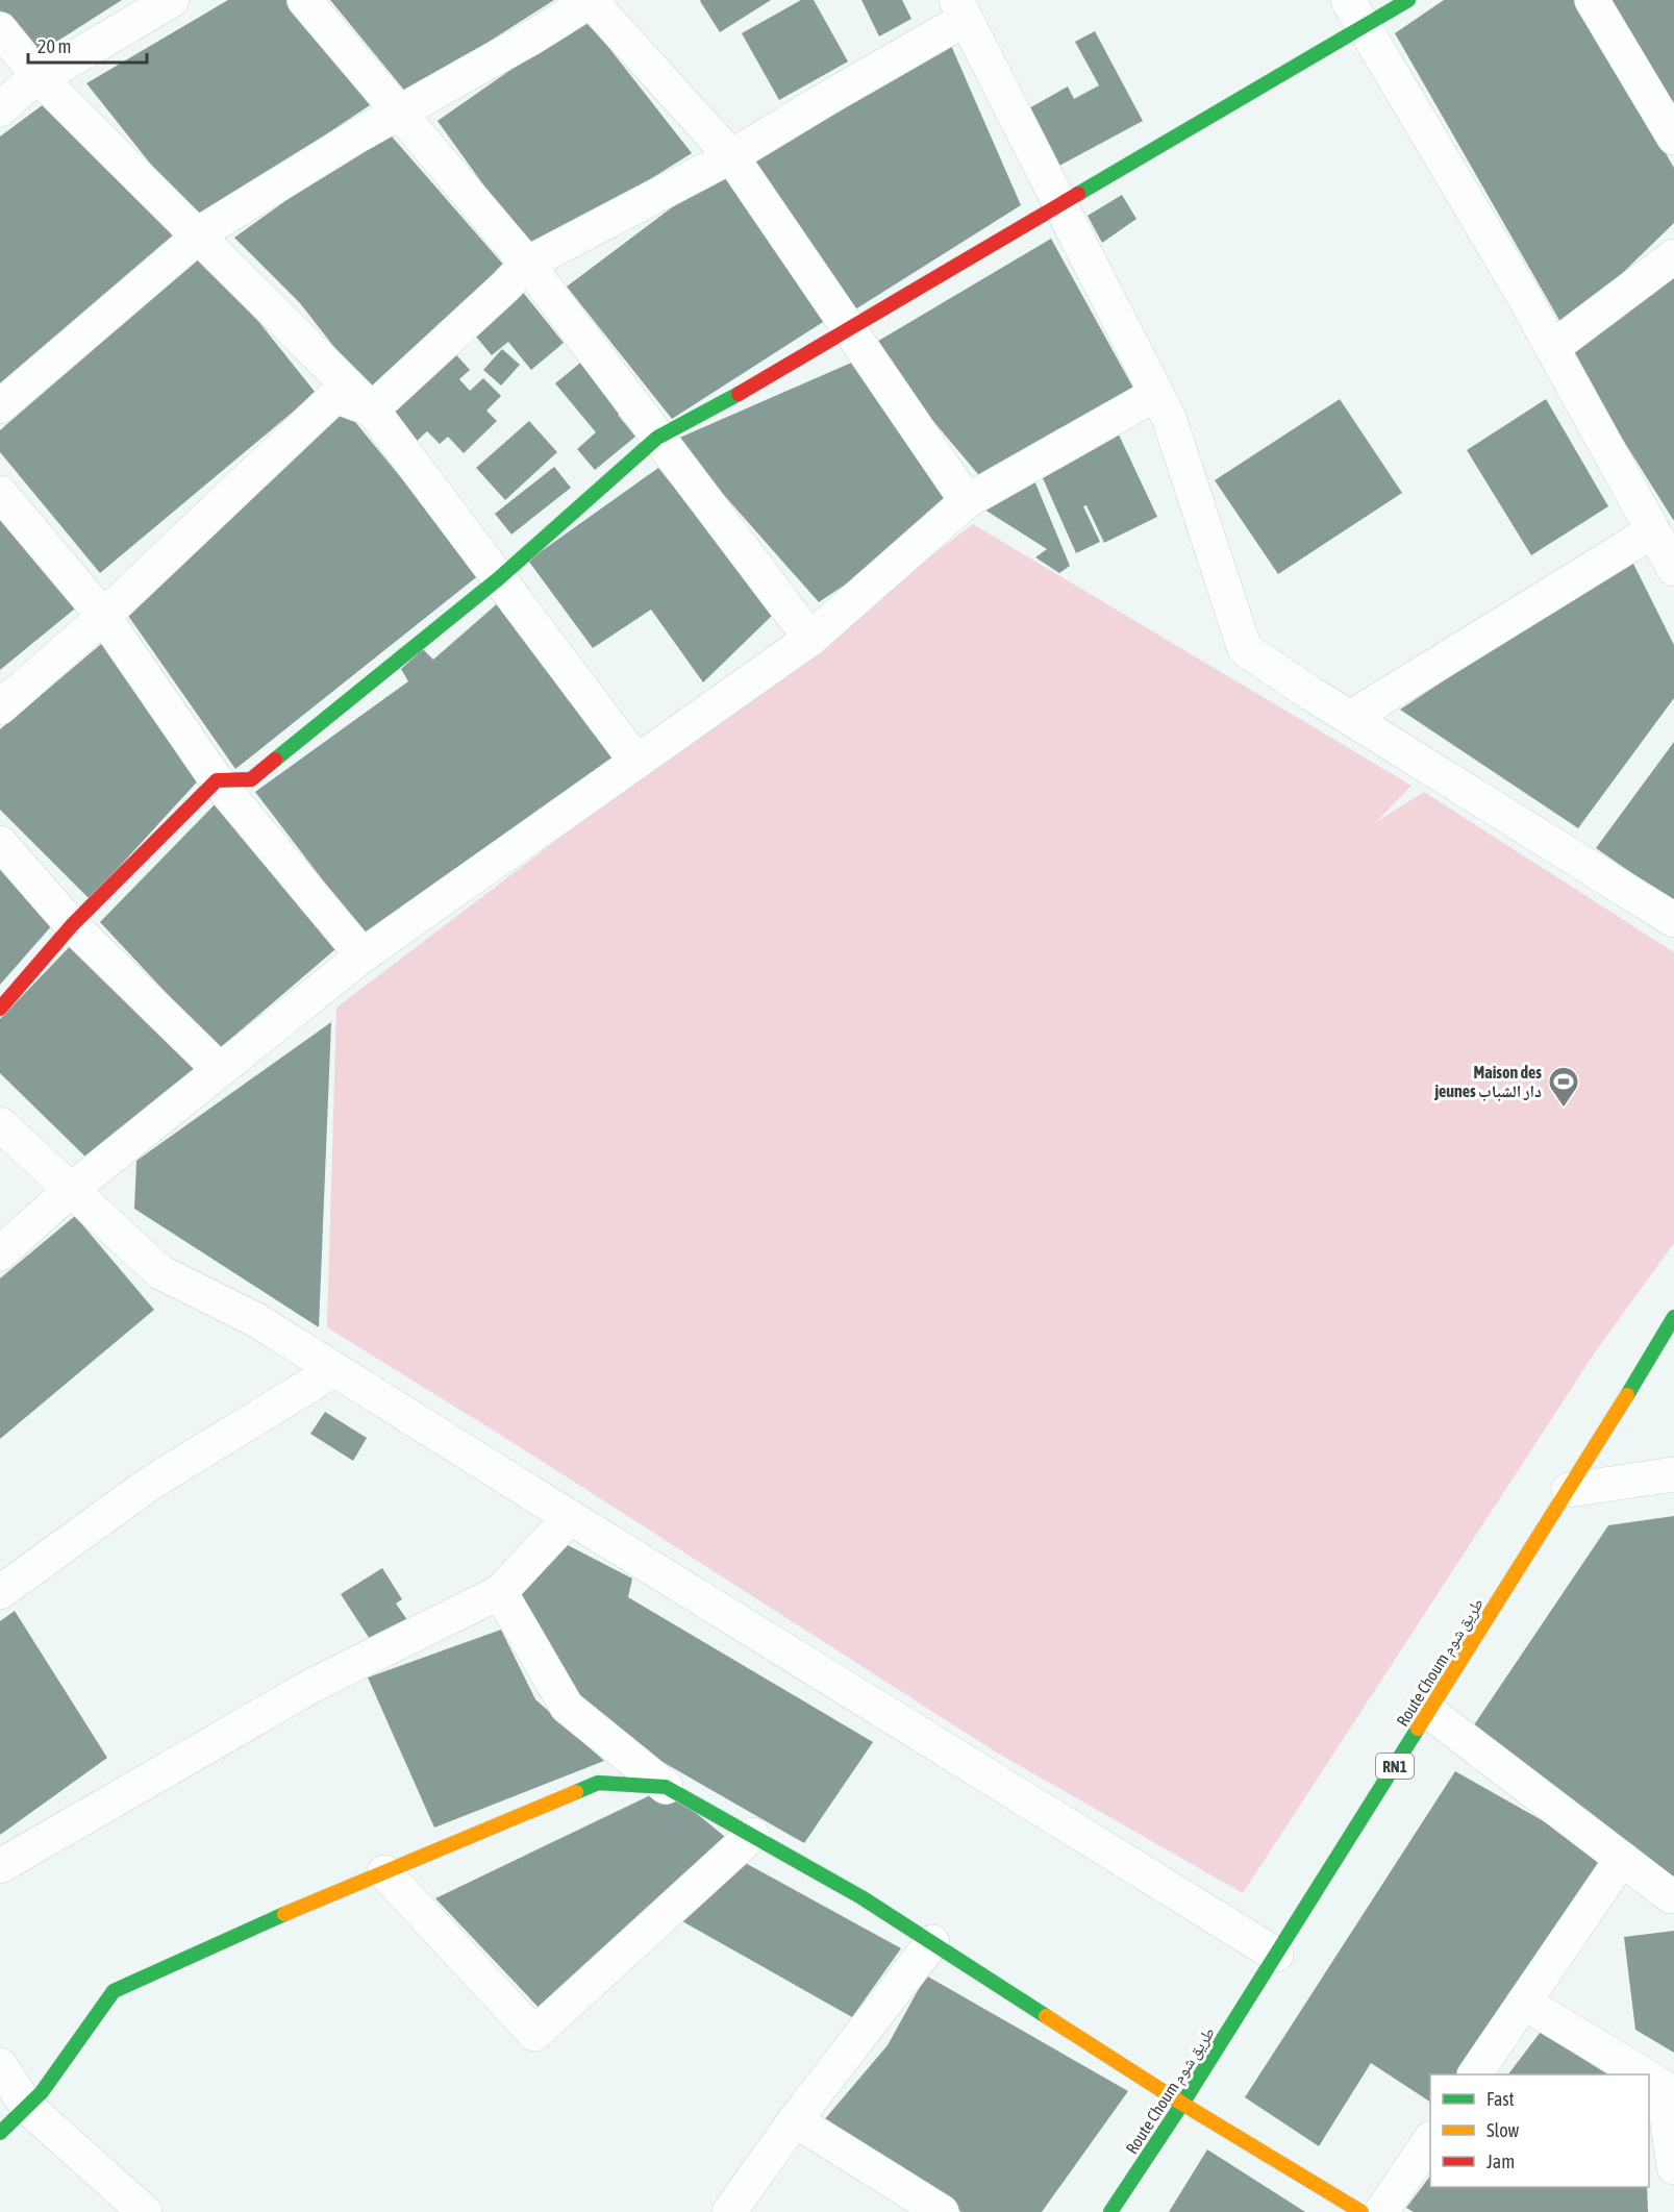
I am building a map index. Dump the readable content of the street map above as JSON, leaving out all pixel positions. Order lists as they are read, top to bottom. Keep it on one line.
{"streets":{"main road":["Route Choum طريق شوم","RN1"]},"places":{"sports":["Maison des jeunes دار الشباب"]},"legend":["Fast","Slow","Jam"],"scale_bar":"20 m"}
